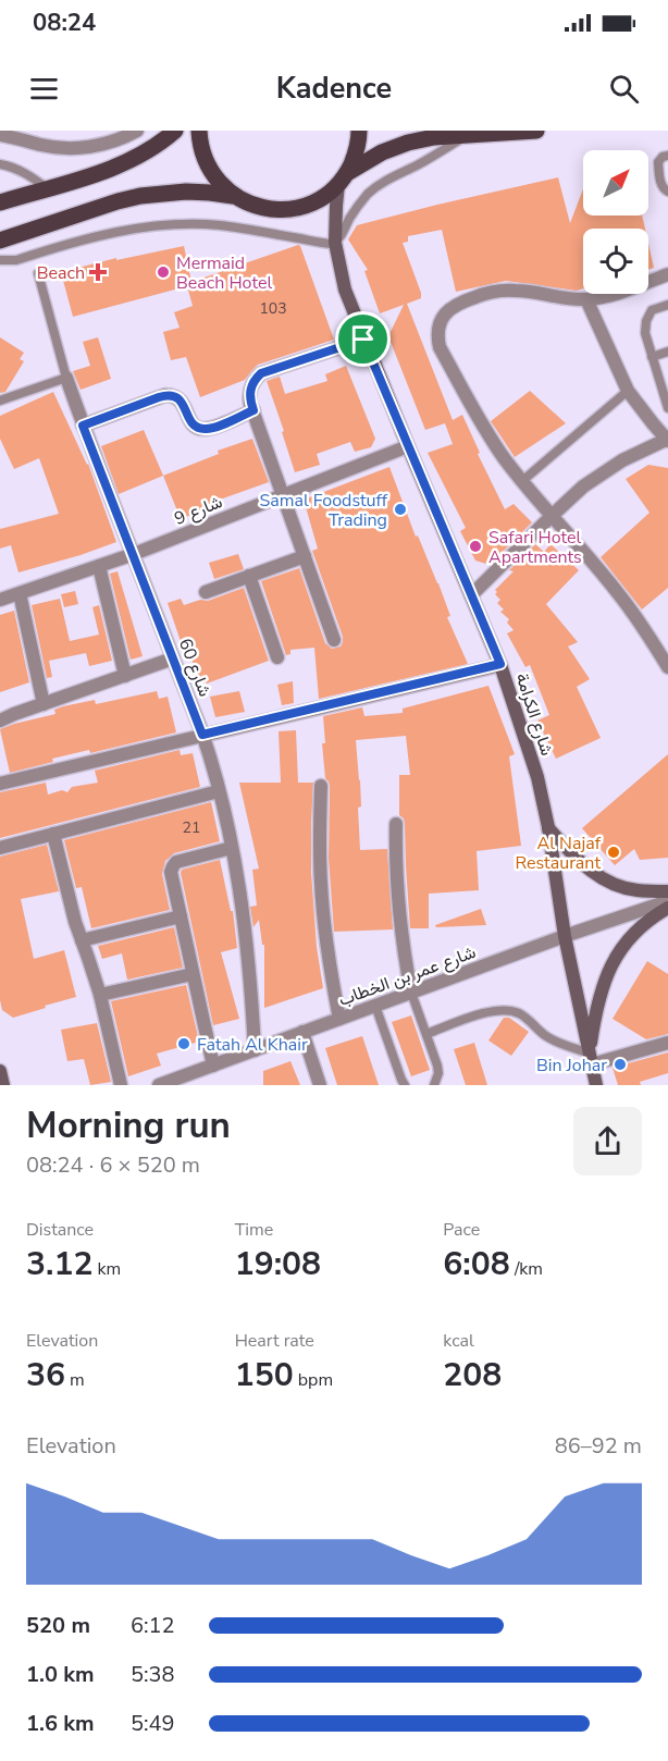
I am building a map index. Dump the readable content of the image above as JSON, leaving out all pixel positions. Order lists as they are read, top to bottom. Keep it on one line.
{"streets":{"main road":["شارع الكرامة"],"street":["شارع 9","شارع 60","شارع عمر بن الخطاب"]},"crossings":[["شارع 9","شارع 60"],["شارع 9","شارع الكرامة"],["شارع 60","شارع عمر بن الخطاب"],["شارع الكرامة","شارع عمر بن الخطاب"]],"places":{"health":["Beach"],"other":["Mermaid Beach Hotel","Samal Foodstuff Trading","Safari Hotel Apartments","Al Najaf Restaurant","Fatah Al Khair","Bin Johar"]},"house_numbers":["103","21"],"north":"top right","page":{"status":"08:24","header":"Kadence","heading":["Morning run","08:24 · 6 × 520 m"],"stats":[["Distance","3.12 km"],["Time","19:08"],["Pace","6:08 /km"],["Elevation","36 m"],["Heart rate","150 bpm"],["kcal","208"]],"chart":["Elevation","86–92 m"],"list":[{"name":"520 m","note":"6:12"},{"name":"1.0 km","note":"5:38"},{"name":"1.6 km","note":"5:49"}]}}
